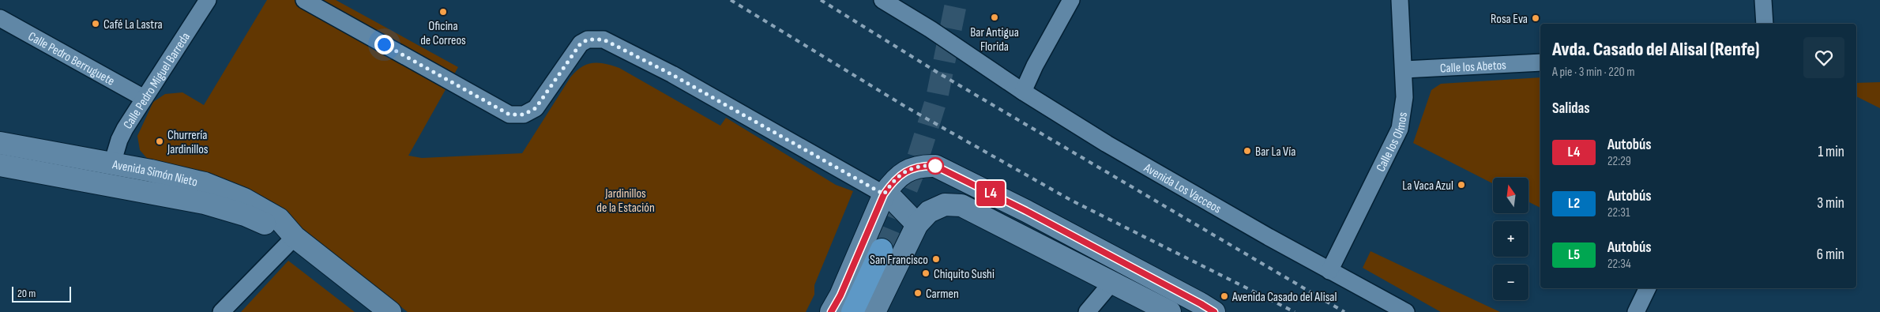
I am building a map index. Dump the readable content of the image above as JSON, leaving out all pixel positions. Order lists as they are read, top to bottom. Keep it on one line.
{"streets":{"main road":["Avenida Simón Nieto"],"street":["Calle Pedro Berruguete","Calle los Abetos","Calle Pedro Miguel Barreda","Calle los Olmos","Avenida Los Vacceos"]},"crossings":[["Calle Pedro Berruguete","Calle Pedro Miguel Barreda"],["Calle los Abetos","Calle los Olmos"],["Calle Pedro Miguel Barreda","Avenida Simón Nieto"],["Calle los Olmos","Avenida Los Vacceos"]],"parks":["Jardinillos de la Estación"],"places":["Oficina de Correos","Bar Antigua Florida","Rosa Eva","Café La Lastra","Churrería Jardinillos","Bar La Vía","La Vaca Azul","San Francisco","Chiquito Sushi","Carmen","Avenida Casado del Alisal"],"lines":["bus line L4"],"scale_bar":"20 m","north":"top","page":{"on_map":"L4","heading":[["Avda. Casado del Alisal (Renfe)","A pie · 3 min · 220 m"],"Salidas"],"list":[{"mark":"L4","name":"Autobús","note":"22:29","value":"1 min"},{"mark":"L2","name":"Autobús","note":"22:31","value":"3 min"},{"mark":"L5","name":"Autobús","note":"22:34","value":"6 min"}],"map_buttons":["+","−"],"scale":"20 m"}}
